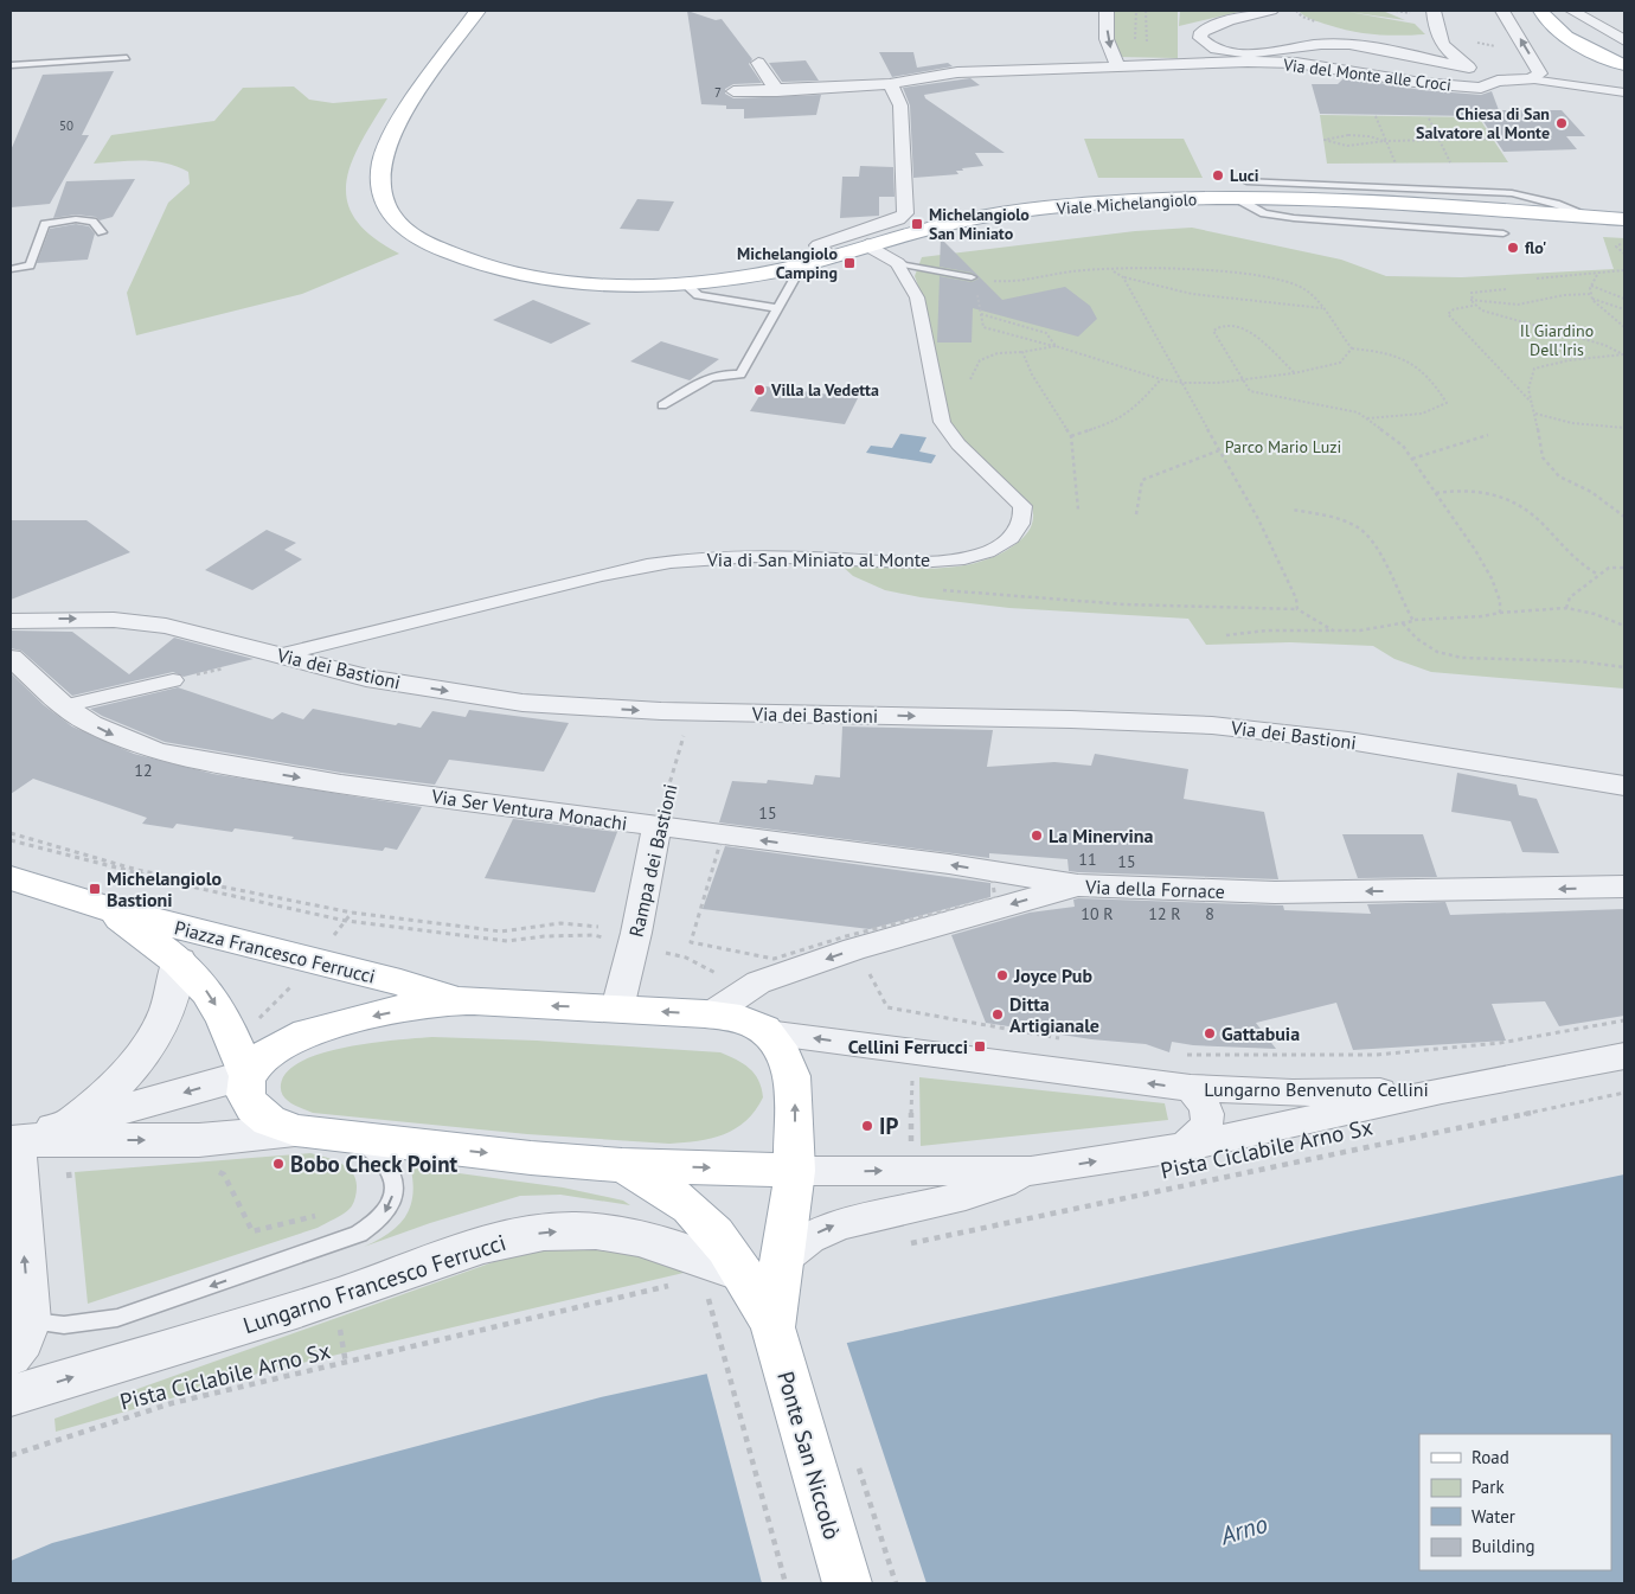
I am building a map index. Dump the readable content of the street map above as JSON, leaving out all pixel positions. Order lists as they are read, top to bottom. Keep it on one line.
{"streets":{"main road":["Viale Michelangiolo","Piazza Francesco Ferrucci","Ponte San Niccolò"],"street":["Via del Monte alle Croci","Via di San Miniato al Monte","Via dei Bastioni","Via Ser Ventura Monachi","Rampa dei Bastioni","Via della Fornace","Lungarno Benvenuto Cellini","Lungarno Francesco Ferrucci"],"path":["Pista Ciclabile Arno Sx"]},"crossings":[["Viale Michelangiolo","Via di San Miniato al Monte"],["Via di San Miniato al Monte","Via dei Bastioni"],["Via dei Bastioni","Rampa dei Bastioni"],["Via Ser Ventura Monachi","Rampa dei Bastioni"],["Via Ser Ventura Monachi","Via della Fornace"],["Rampa dei Bastioni","Piazza Francesco Ferrucci"],["Via della Fornace","Piazza Francesco Ferrucci"],["Piazza Francesco Ferrucci","Lungarno Benvenuto Cellini"],["Piazza Francesco Ferrucci","Lungarno Francesco Ferrucci"],["Piazza Francesco Ferrucci","Ponte San Niccolò"],["Lungarno Benvenuto Cellini","Lungarno Francesco Ferrucci"],["Lungarno Benvenuto Cellini","Ponte San Niccolò"],["Lungarno Francesco Ferrucci","Ponte San Niccolò"]],"one_way":["Via dei Bastioni","Via della Fornace","Lungarno Francesco Ferrucci"],"water":["Arno"],"parks":["Il Giardino Dell'Iris","Parco Mario Luzi"],"places":{"other":["Chiesa di San Salvatore al Monte","Luci","flo'","Villa la Vedetta","La Minervina","Joyce Pub","Ditta Artigianale","Gattabuia","IP","Bobo Check Point"],"transit":["Michelangiolo San Miniato","Michelangiolo Camping","Michelangiolo Bastioni","Cellini Ferrucci"]},"house_numbers":["7","50","12","15","11","15","10 R","12 R","8"],"legend":["Road","Park","Water","Building"]}
